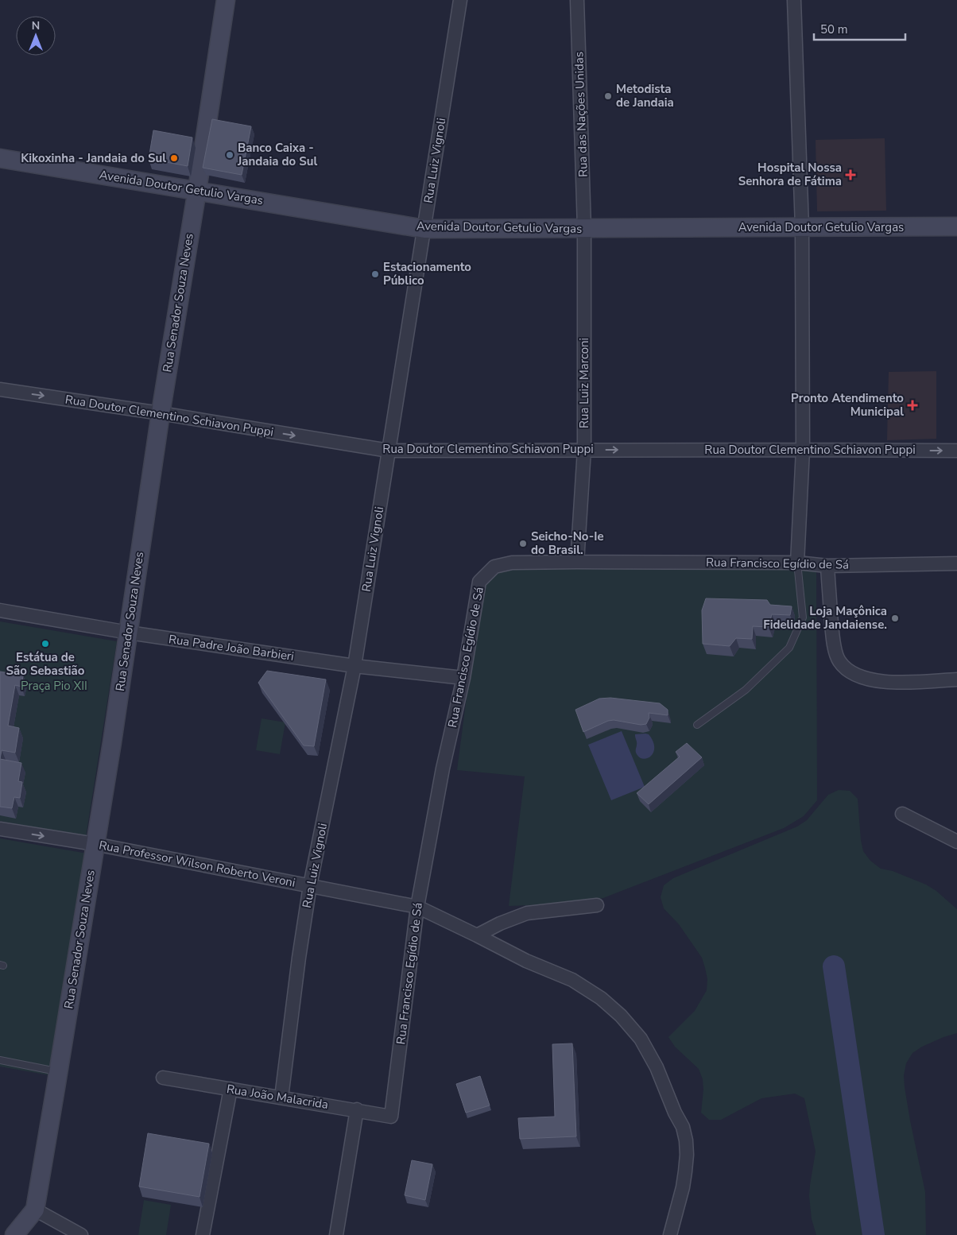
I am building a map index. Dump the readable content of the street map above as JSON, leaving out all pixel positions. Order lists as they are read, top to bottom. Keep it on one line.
{"streets":{"street":["Rua das Nações Unidas","Rua Luiz Vignoli","Avenida Doutor Getulio Vargas","Rua Senador Souza Neves","Rua Luiz Marconi","Rua Doutor Clementino Schiavon Puppi","Rua Francisco Egídio de Sá","Rua Padre João Barbieri","Rua Professor Wilson Roberto Veroni","Rua João Malacrida"]},"crossings":[["Rua das Nações Unidas","Avenida Doutor Getulio Vargas"],["Rua das Nações Unidas","Rua Luiz Marconi"],["Rua Luiz Vignoli","Avenida Doutor Getulio Vargas"],["Rua Luiz Vignoli","Rua Doutor Clementino Schiavon Puppi"],["Rua Luiz Vignoli","Rua Padre João Barbieri"],["Rua Luiz Vignoli","Rua Professor Wilson Roberto Veroni"],["Rua Luiz Vignoli","Rua João Malacrida"],["Avenida Doutor Getulio Vargas","Rua Senador Souza Neves"],["Avenida Doutor Getulio Vargas","Rua Luiz Marconi"],["Rua Senador Souza Neves","Rua Doutor Clementino Schiavon Puppi"],["Rua Senador Souza Neves","Rua Padre João Barbieri"],["Rua Senador Souza Neves","Rua Professor Wilson Roberto Veroni"],["Rua Luiz Marconi","Rua Doutor Clementino Schiavon Puppi"],["Rua Luiz Marconi","Rua Francisco Egídio de Sá"],["Rua Francisco Egídio de Sá","Rua Padre João Barbieri"],["Rua Francisco Egídio de Sá","Rua Professor Wilson Roberto Veroni"],["Rua Francisco Egídio de Sá","Rua João Malacrida"]],"one_way":["Rua Doutor Clementino Schiavon Puppi"],"parks":["Praça Pio XII"],"places":{"other":["Metodista de Jandaia","Banco Caixa - Jandaia do Sul","Kikoxinha - Jandaia do Sul","Estacionamento Público","Seicho-No-Ie do Brasil.","Loja Maçônica Fidelidade Jandaiense.","Estátua de São Sebastião"],"health":["Hospital Nossa Senhora de Fátima","Pronto Atendimento Municipal"]},"scale_bar":"50 m","north":"top"}
